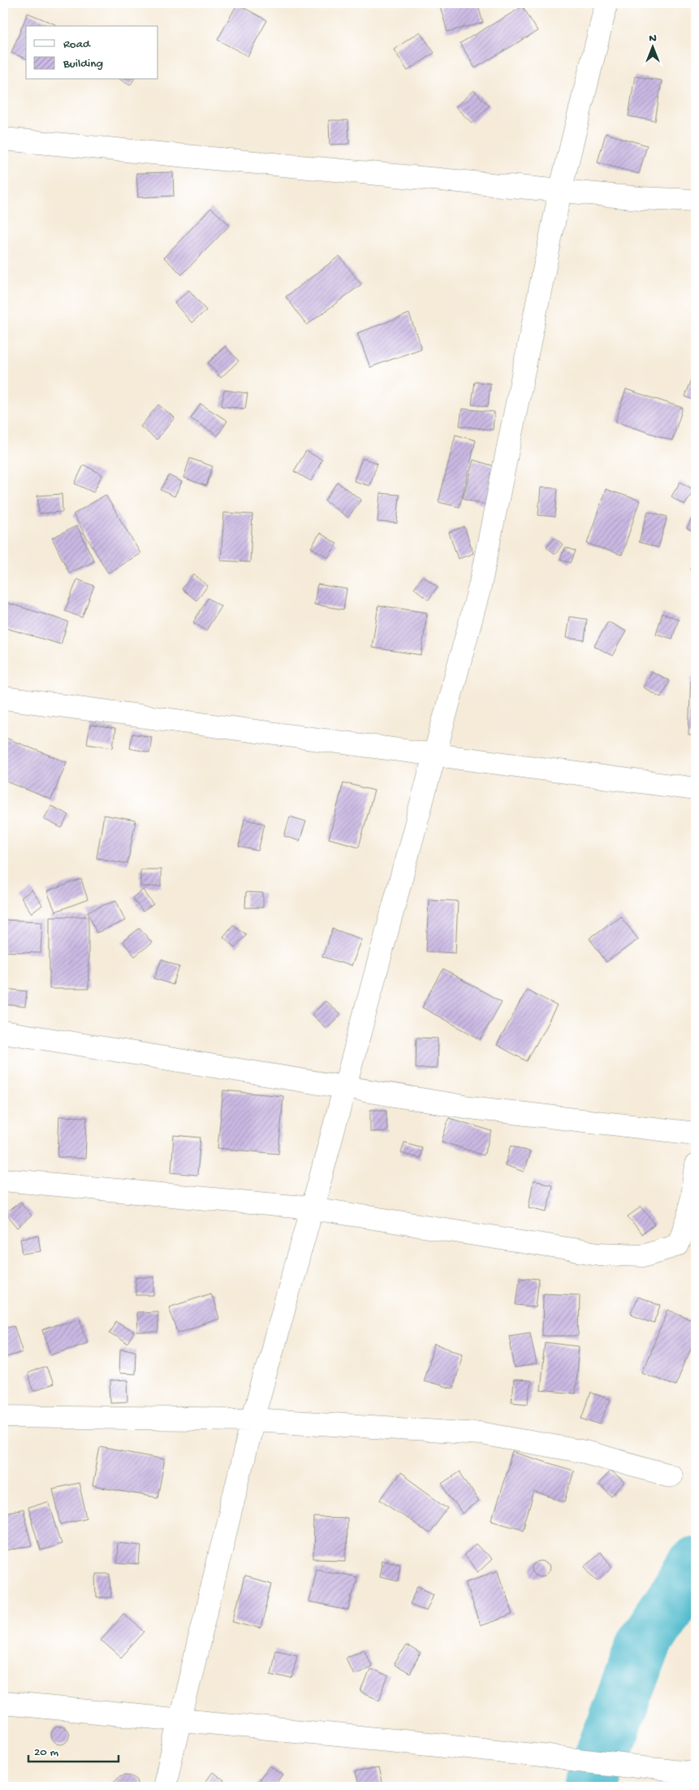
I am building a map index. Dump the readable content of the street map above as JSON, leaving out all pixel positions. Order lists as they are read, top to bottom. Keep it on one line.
{"legend":["Road","Building"],"scale_bar":"20 m","north":"top"}
